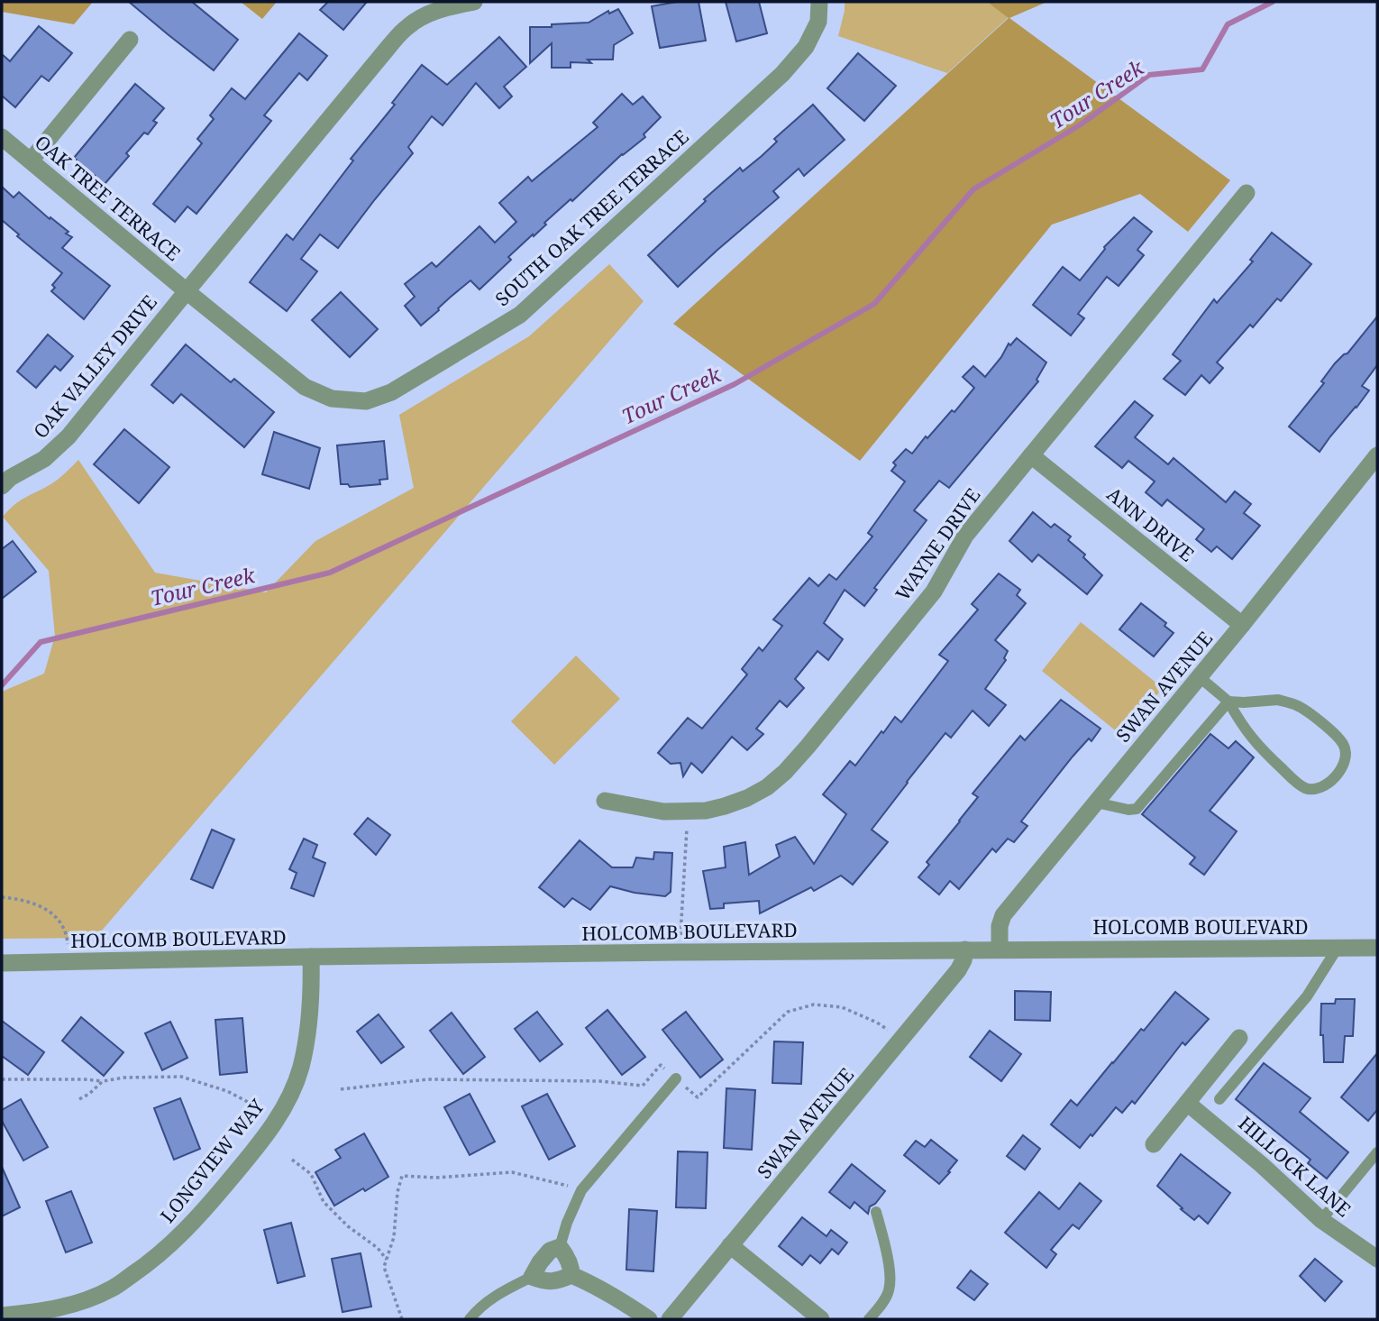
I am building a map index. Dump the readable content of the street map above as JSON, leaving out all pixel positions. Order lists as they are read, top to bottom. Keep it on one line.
{"streets":{"street":["OAK TREE TERRACE","SOUTH OAK TREE TERRACE","OAK VALLEY DRIVE","ANN DRIVE","WAYNE DRIVE","SWAN AVENUE","HOLCOMB BOULEVARD","LONGVIEW WAY","HILLOCK LANE"]},"crossings":[["OAK TREE TERRACE","SOUTH OAK TREE TERRACE"],["OAK TREE TERRACE","OAK VALLEY DRIVE"],["SOUTH OAK TREE TERRACE","OAK VALLEY DRIVE"],["ANN DRIVE","WAYNE DRIVE"],["ANN DRIVE","SWAN AVENUE"],["SWAN AVENUE","HOLCOMB BOULEVARD"],["HOLCOMB BOULEVARD","LONGVIEW WAY"]],"water":["Tour Creek"]}
